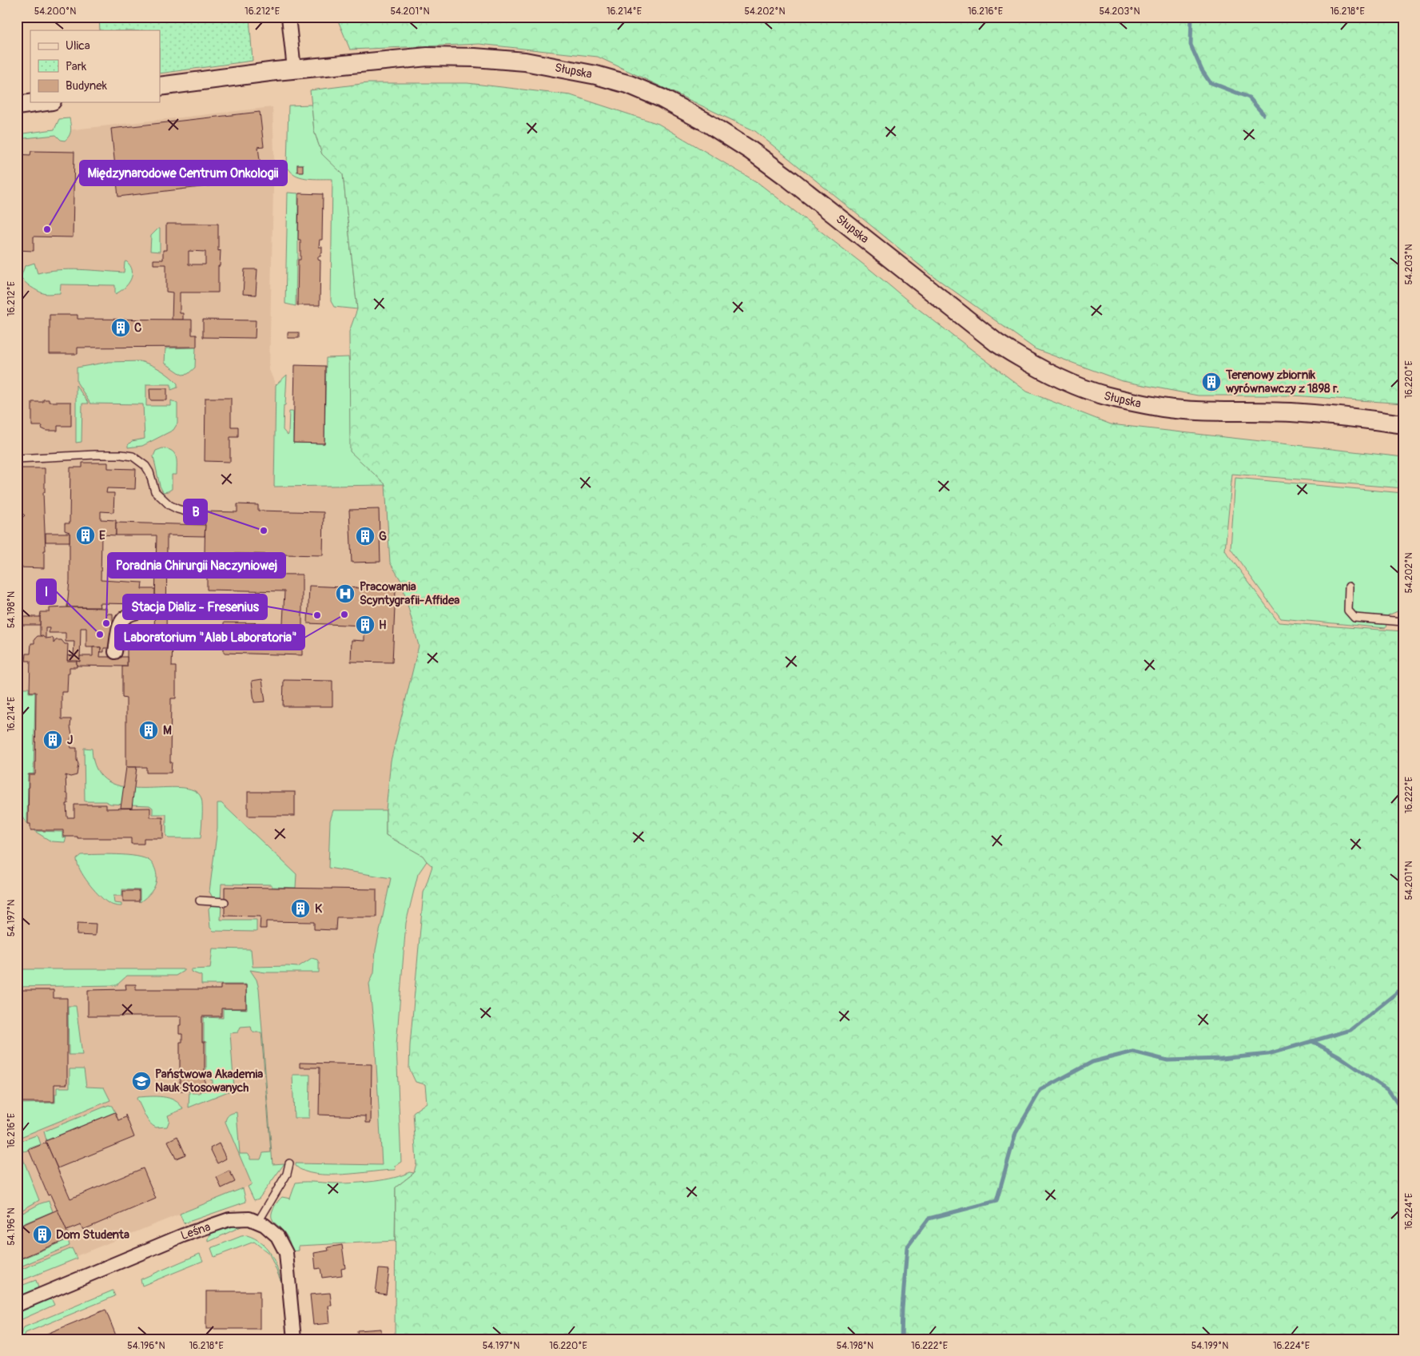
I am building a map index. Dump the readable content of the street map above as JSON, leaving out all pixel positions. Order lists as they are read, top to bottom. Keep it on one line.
{"streets":{"street":["Słupska","Leśna"]},"places":{"other":["Międzynarodowe Centrum Onkologii","B","Laboratorium \"Alab Laboratoria\"","Stacja Dializ - Fresenius","Poradnia Chirurgii Naczyniowej","I"],"building":["C","Terenowy zbiornik wyrównawczy z 1898 r.","E","G","H","M","J","K","Dom Studenta"],"hospital":["Pracowania Scyntygrafii-Affidea"],"school or university":["Państwowa Akademia Nauk Stosowanych"]},"legend":["Ulica","Park","Budynek"],"coordinates":["54.200°N","16.212°E","54.201°N","16.214°E","54.202°N","16.216°E","54.203°N","16.218°E","16.220°E","54.198°N","16.222°E","54.197°N","16.224°E","54.196°N","54.199°N"]}
